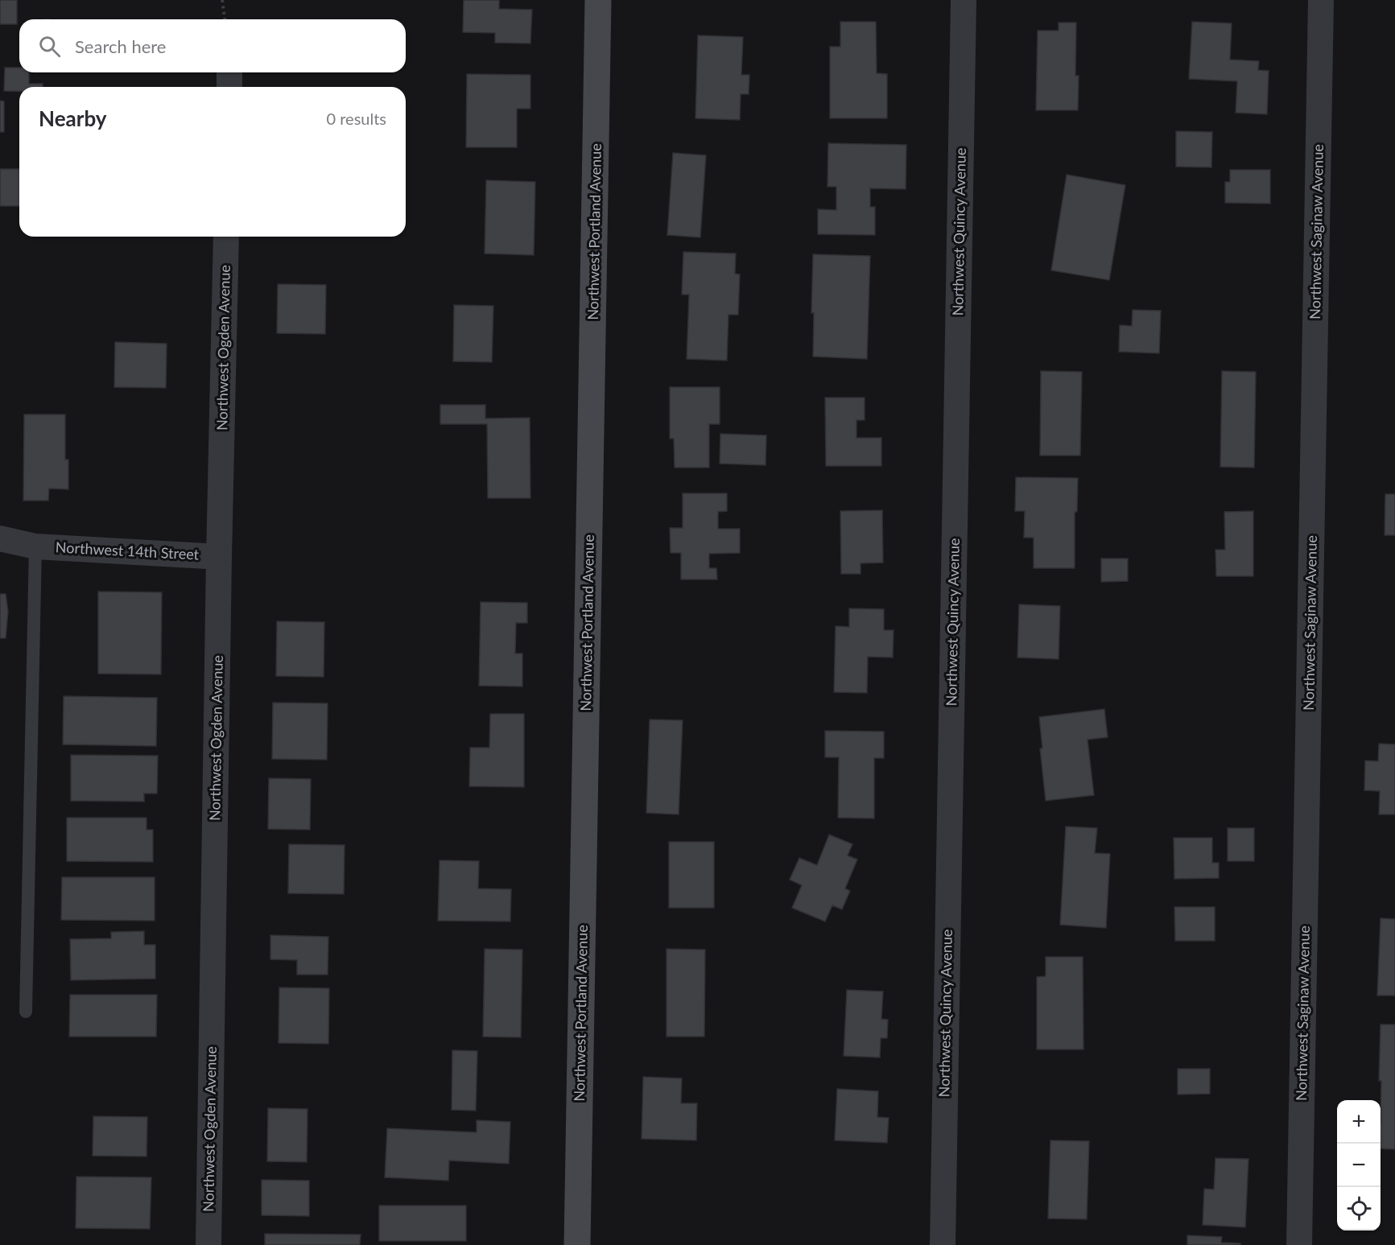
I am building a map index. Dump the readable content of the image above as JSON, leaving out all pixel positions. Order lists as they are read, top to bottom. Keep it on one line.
{"streets":{"street":["Northwest Portland Avenue","Northwest Quincy Avenue","Northwest Saginaw Avenue","Northwest Ogden Avenue","Northwest 14th Street"]},"crossings":[["Northwest Ogden Avenue","Northwest 14th Street"]],"page":{"search":"Search here","heading":["Nearby","0 results"],"map_buttons":["+","−"]}}
